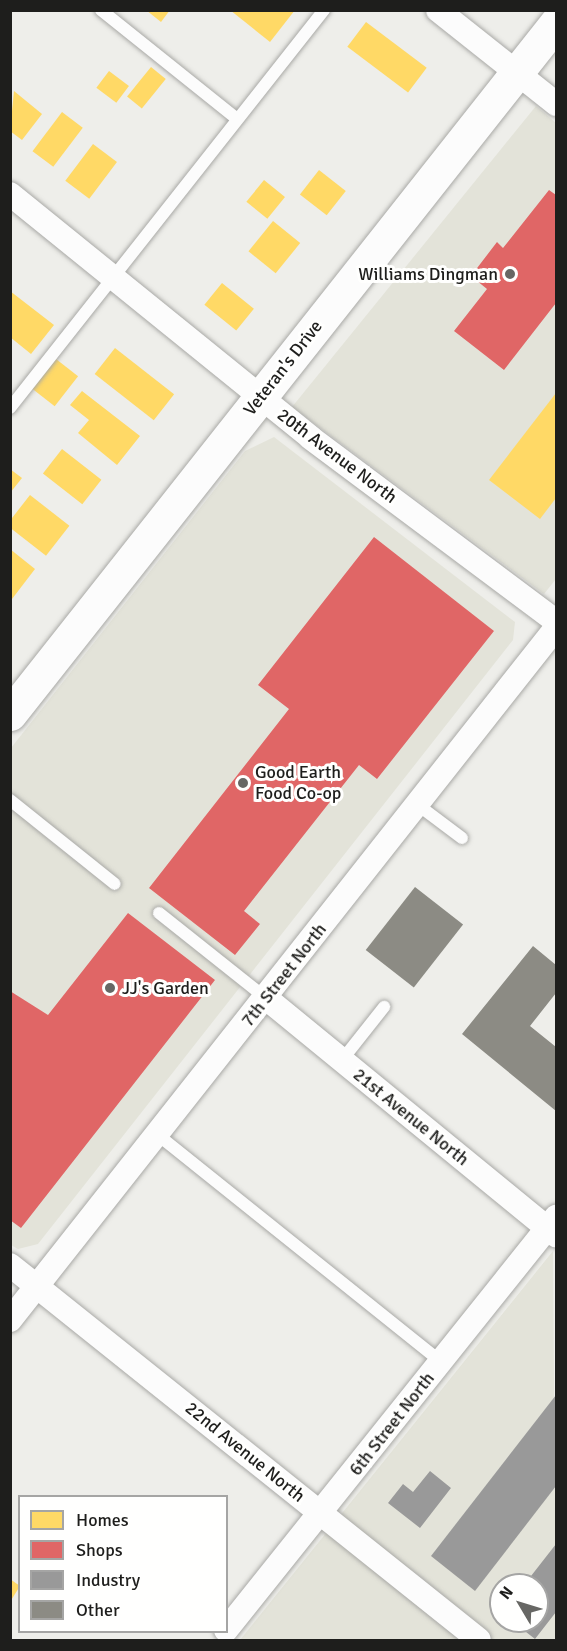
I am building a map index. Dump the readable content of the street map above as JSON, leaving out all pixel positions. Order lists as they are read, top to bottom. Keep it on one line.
{"streets":{"street":["Veteran's Drive","20th Avenue North","7th Street North","21st Avenue North","6th Street North","22nd Avenue North"]},"crossings":[["Veteran's Drive","20th Avenue North"],["7th Street North","21st Avenue North"],["7th Street North","22nd Avenue North"],["21st Avenue North","6th Street North"],["6th Street North","22nd Avenue North"]],"places":["Williams Dingman","Good Earth Food Co-op","JJ's Garden"],"legend":["Homes","Shops","Industry","Other"],"north":"top left"}
